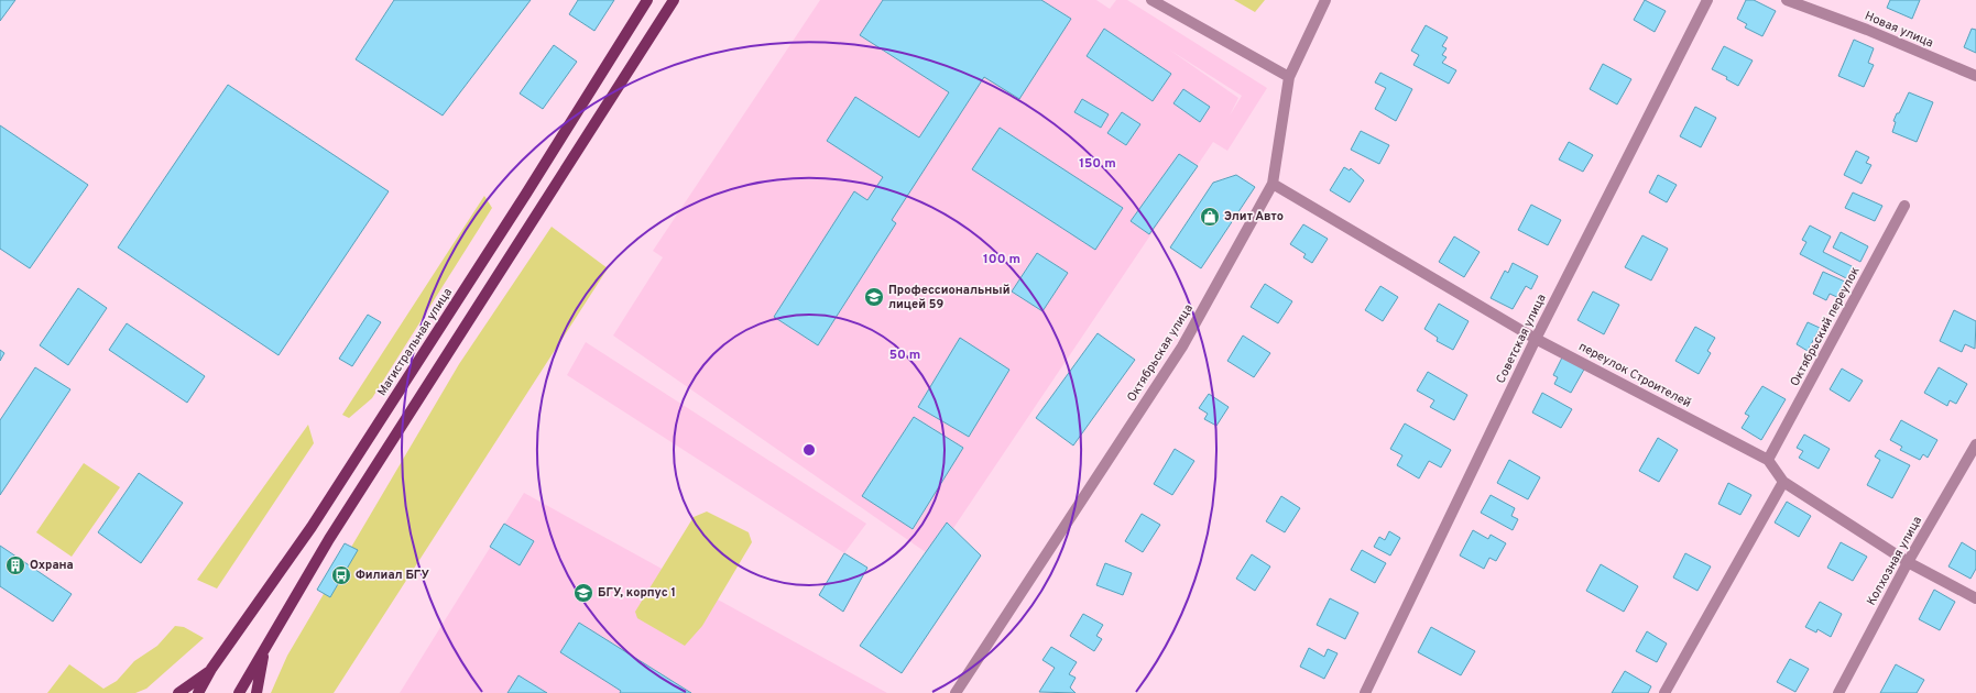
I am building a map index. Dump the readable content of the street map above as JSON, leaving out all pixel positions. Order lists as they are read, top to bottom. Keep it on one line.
{"streets":{"main road":["Магистральная улица"],"street":["Новая улица","Октябрьский переулок","Советская улица","Октябрьская улица","переулок Строителей","Колхозная улица"]},"crossings":[["Октябрьский переулок","переулок Строителей"],["Советская улица","переулок Строителей"],["Октябрьская улица","переулок Строителей"],["переулок Строителей","Колхозная улица"]],"places":{"shop":["Элит Авто"],"school or university":["Профессиональный лицей 59","БГУ, корпус 1"],"building":["Охрана"],"bus stop":["Филиал БГУ"]},"rings":["150 m","100 m","50 m"]}
